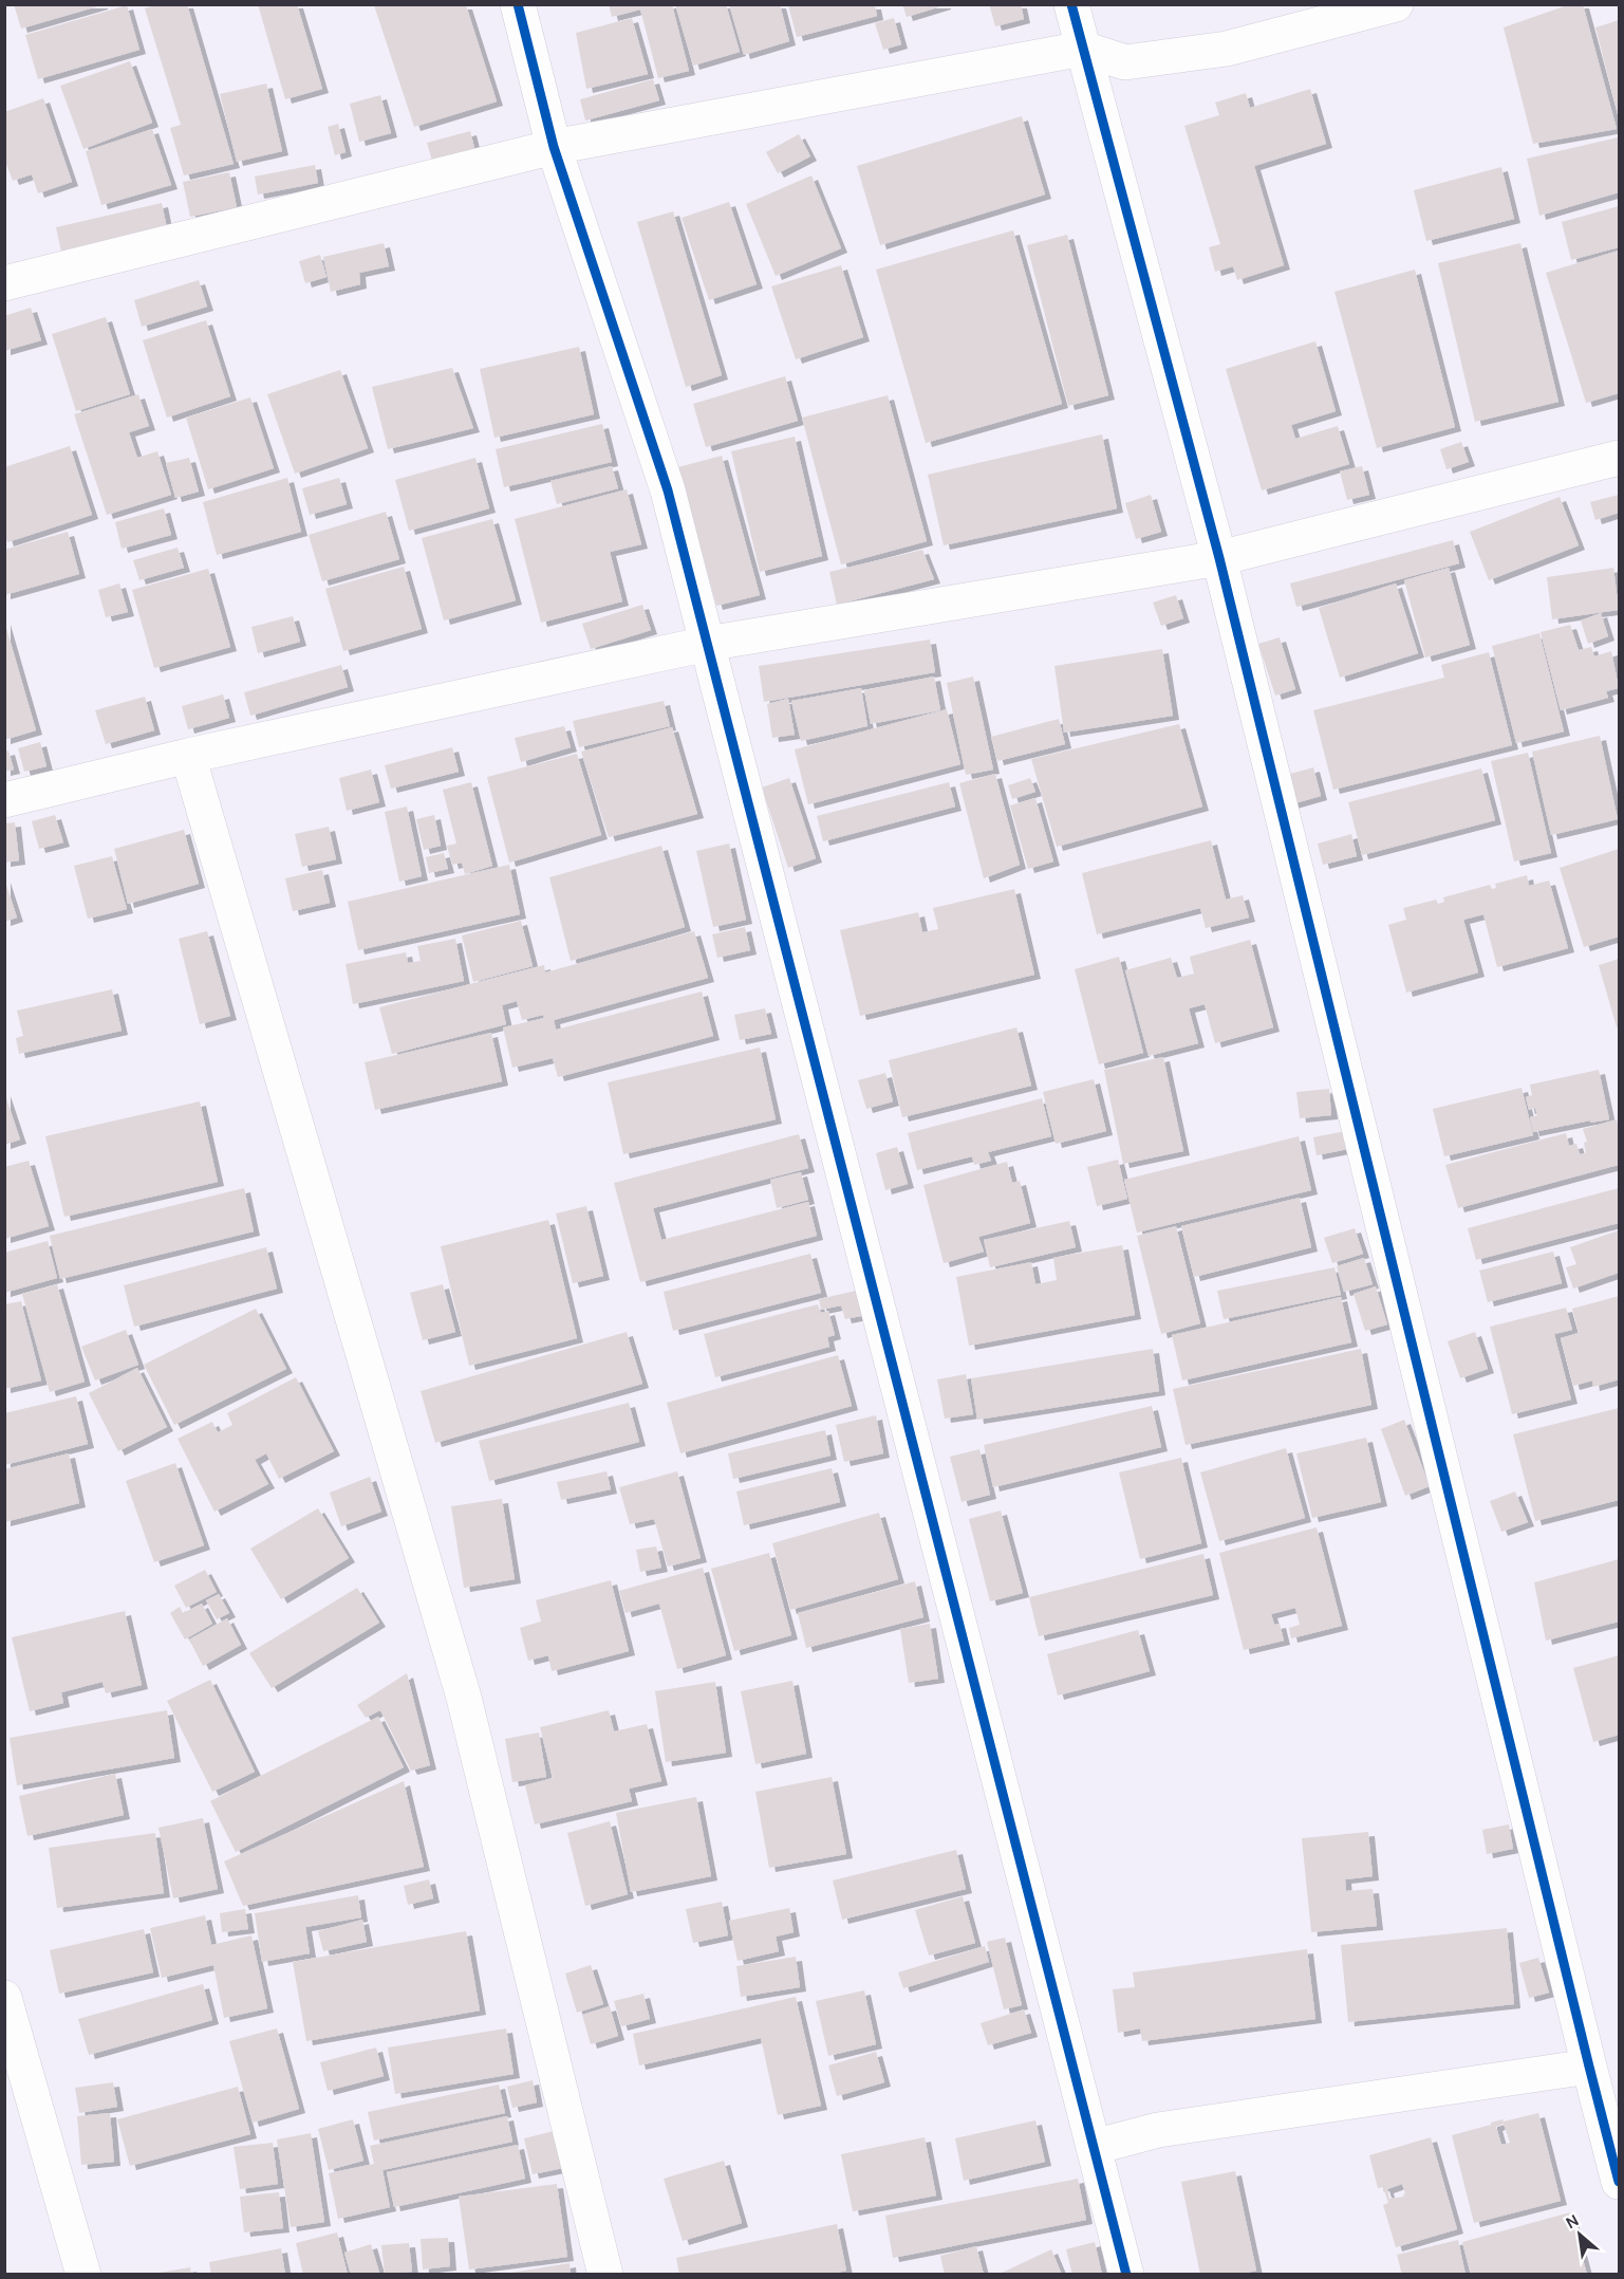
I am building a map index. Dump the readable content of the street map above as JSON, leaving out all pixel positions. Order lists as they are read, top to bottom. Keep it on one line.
{"north":"top left"}
